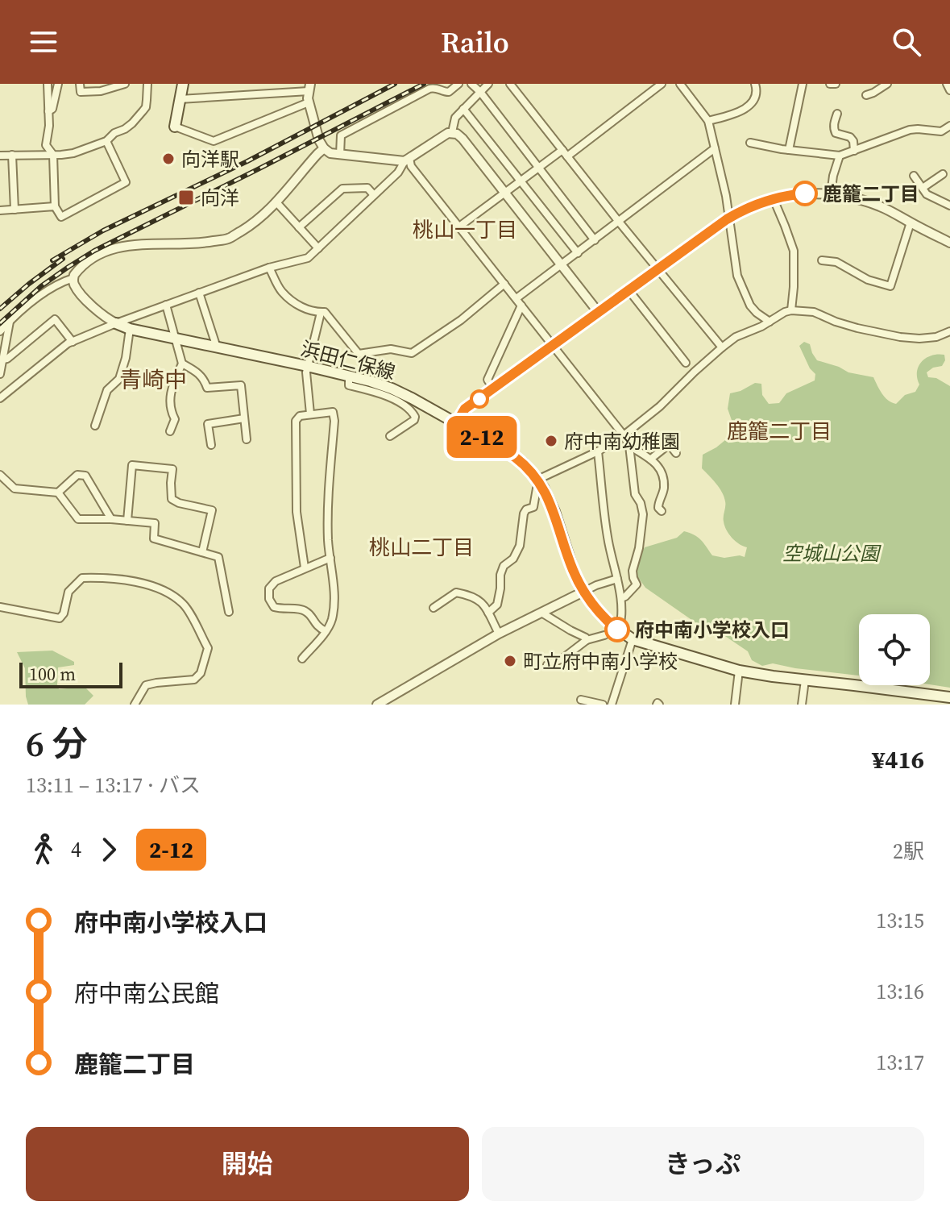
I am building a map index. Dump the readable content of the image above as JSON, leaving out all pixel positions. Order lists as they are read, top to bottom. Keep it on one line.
{"streets":{"main road":["浜田仁保線"]},"districts":["桃山一丁目","青崎中","鹿籠二丁目","桃山二丁目"],"parks":["空城山公園"],"places":{"other":["向洋駅","鹿籠二丁目","府中南幼稚園","府中南小学校入口","町立府中南小学校"],"transit":["向洋"]},"lines":["bus line 2-12"],"scale_bar":"100 m","page":{"header":"Railo","on_map":"2-12","scale":"100 m","heading":["6 分","13:11 – 13:17 · バス","¥416"],"legs":["4","2-12","2駅"],"list":[{"name":"府中南小学校入口","value":"13:15"},{"name":"府中南公民館","value":"13:16"},{"name":"鹿籠二丁目","value":"13:17"}],"buttons":["開始","きっぷ"]}}
